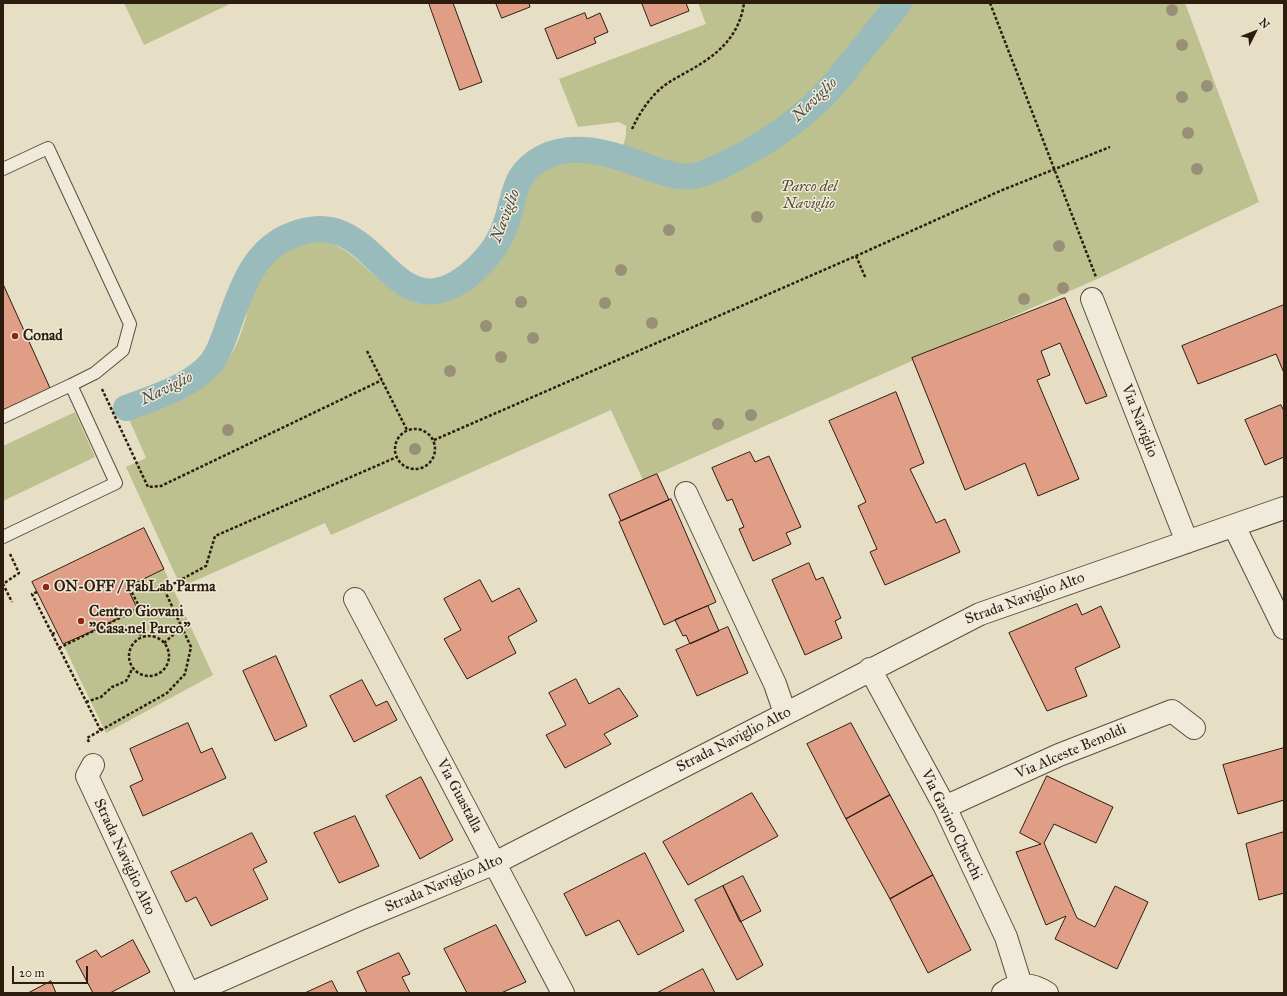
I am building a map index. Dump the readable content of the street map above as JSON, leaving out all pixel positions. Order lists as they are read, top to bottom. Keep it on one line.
{"streets":{"street":["Via Naviglio","Strada Naviglio Alto","Via Alceste Benoldi","Via Guastalla","Via Gavino Cherchi"]},"crossings":[["Via Naviglio","Strada Naviglio Alto"],["Strada Naviglio Alto","Via Guastalla"],["Strada Naviglio Alto","Via Gavino Cherchi"],["Via Alceste Benoldi","Via Gavino Cherchi"]],"water":["Naviglio"],"parks":["Parco del Naviglio"],"places":["Conad","ON-OFF / FabLab Parma","Centro Giovani \"Casa nel Parco\""],"scale_bar":"20 m","north":"top right"}
